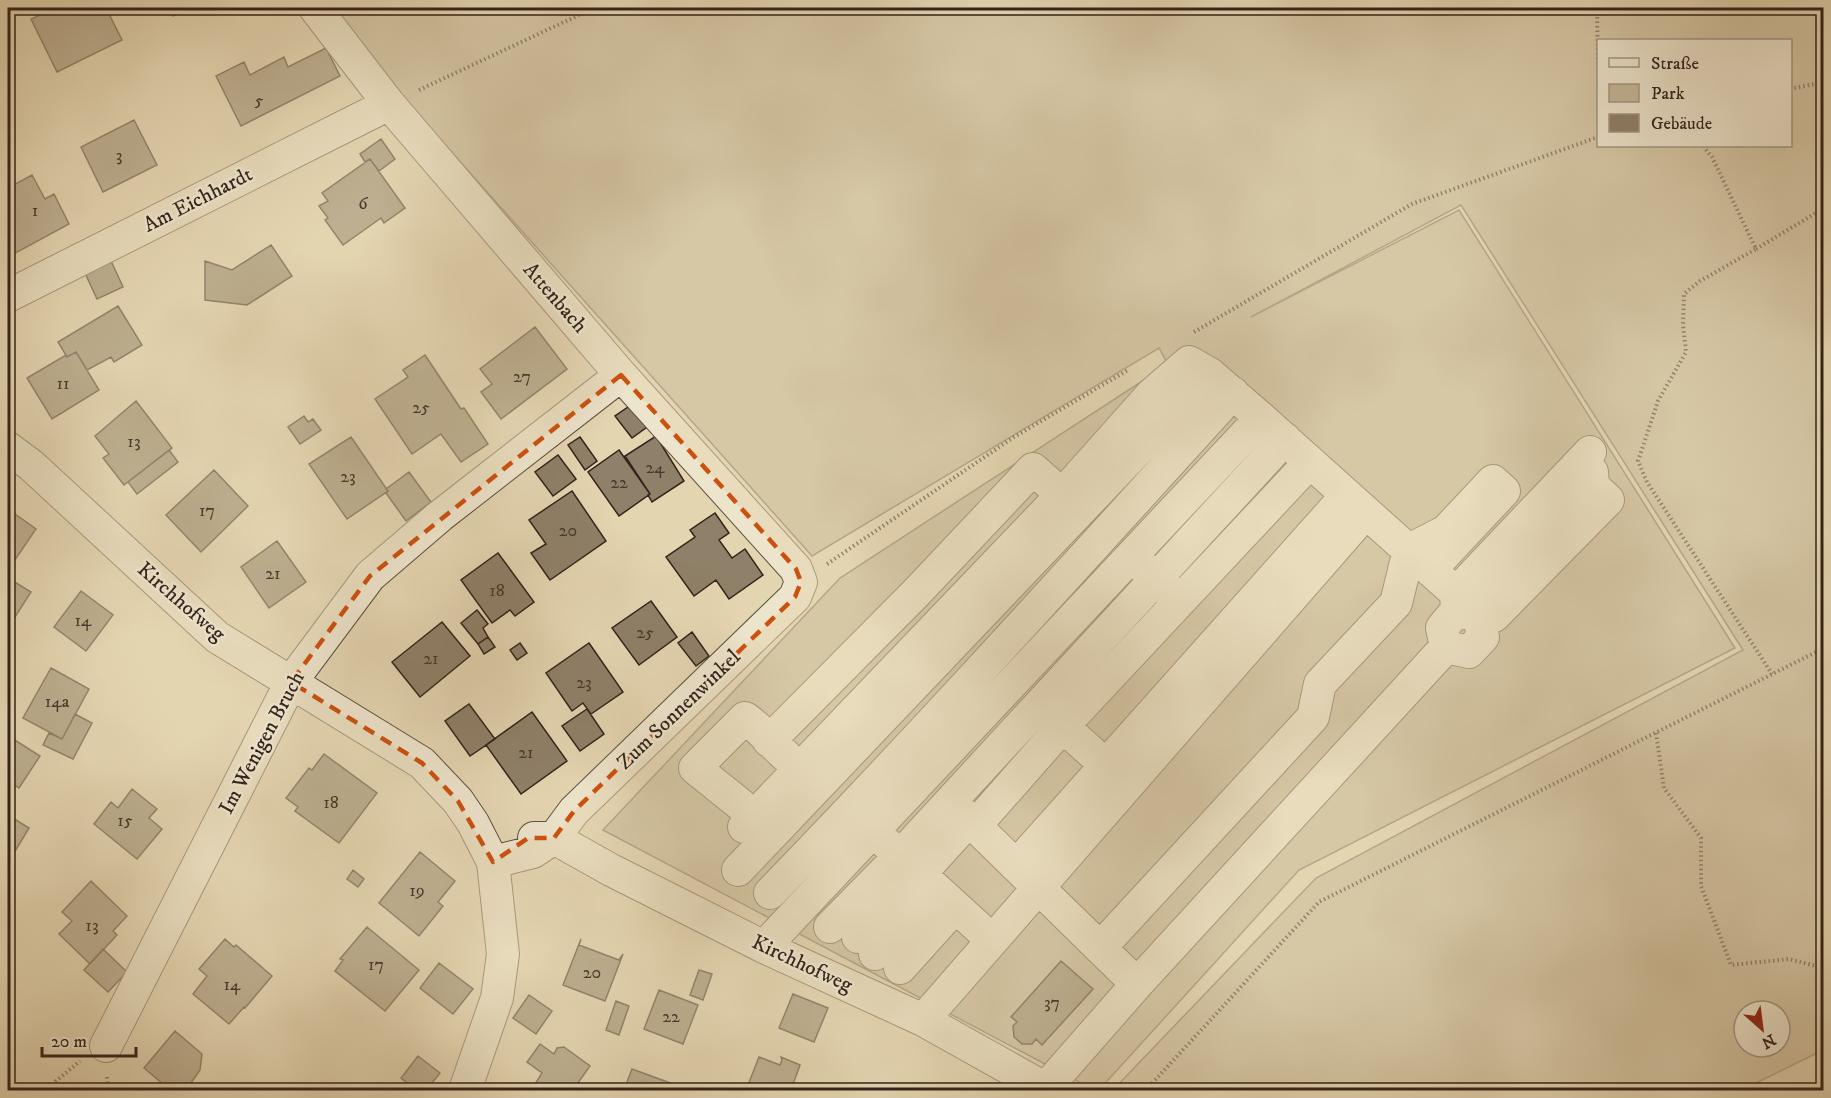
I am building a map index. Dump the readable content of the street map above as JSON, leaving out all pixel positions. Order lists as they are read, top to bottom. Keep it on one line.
{"streets":{"street":["Am Eichhardt","Attenbach","Kirchhofweg","Zum Sonnenwinkel","Im Wenigen Bruch"]},"crossings":[["Am Eichhardt","Attenbach"],["Attenbach","Zum Sonnenwinkel"],["Attenbach","Im Wenigen Bruch"],["Kirchhofweg","Zum Sonnenwinkel"],["Kirchhofweg","Im Wenigen Bruch"]],"house_numbers":["5","3","6","1","27","11","25","13","24","23","22","17","20","21","18","14","25","21","23","14a","21","18","15","19","13","17","20","14","37","22"],"legend":["Straße","Park","Gebäude"],"scale_bar":"20 m","north":"bottom right"}
